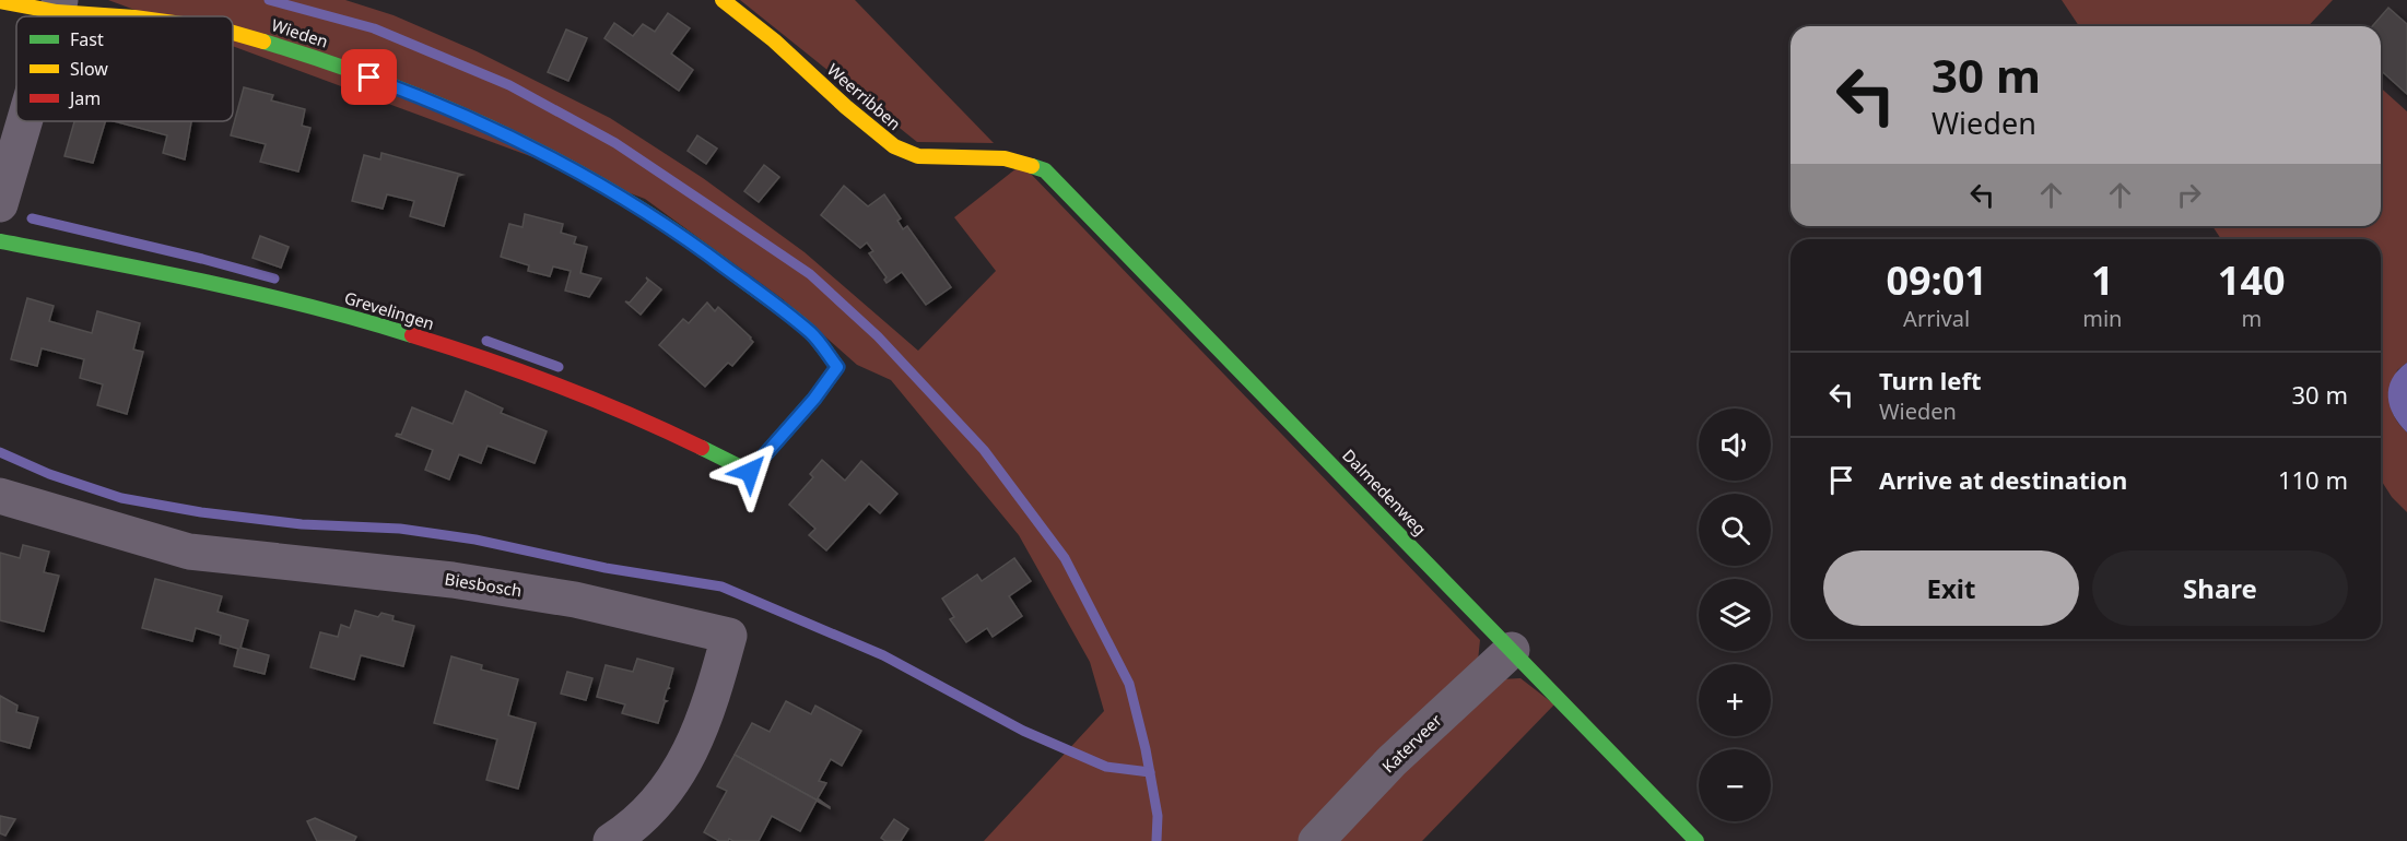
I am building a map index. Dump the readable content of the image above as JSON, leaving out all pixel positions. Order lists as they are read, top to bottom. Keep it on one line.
{"streets":{"street":["Wieden","Weerribben","Grevelingen","Dalmedenweg","Biesbosch","Katerveer"]},"crossings":[["Wieden","Grevelingen"],["Weerribben","Dalmedenweg"],["Dalmedenweg","Katerveer"]],"legend":["Fast","Slow","Jam"],"page":{"turn":["30 m","Wieden"],"eta":["09:01","Arrival","1","min","140","m"],"list":[{"name":"Turn left","note":"Wieden","value":"30 m"},{"name":"Arrive at destination","value":"110 m"}],"map_buttons":["+","−"],"buttons":["Exit","Share"]}}
